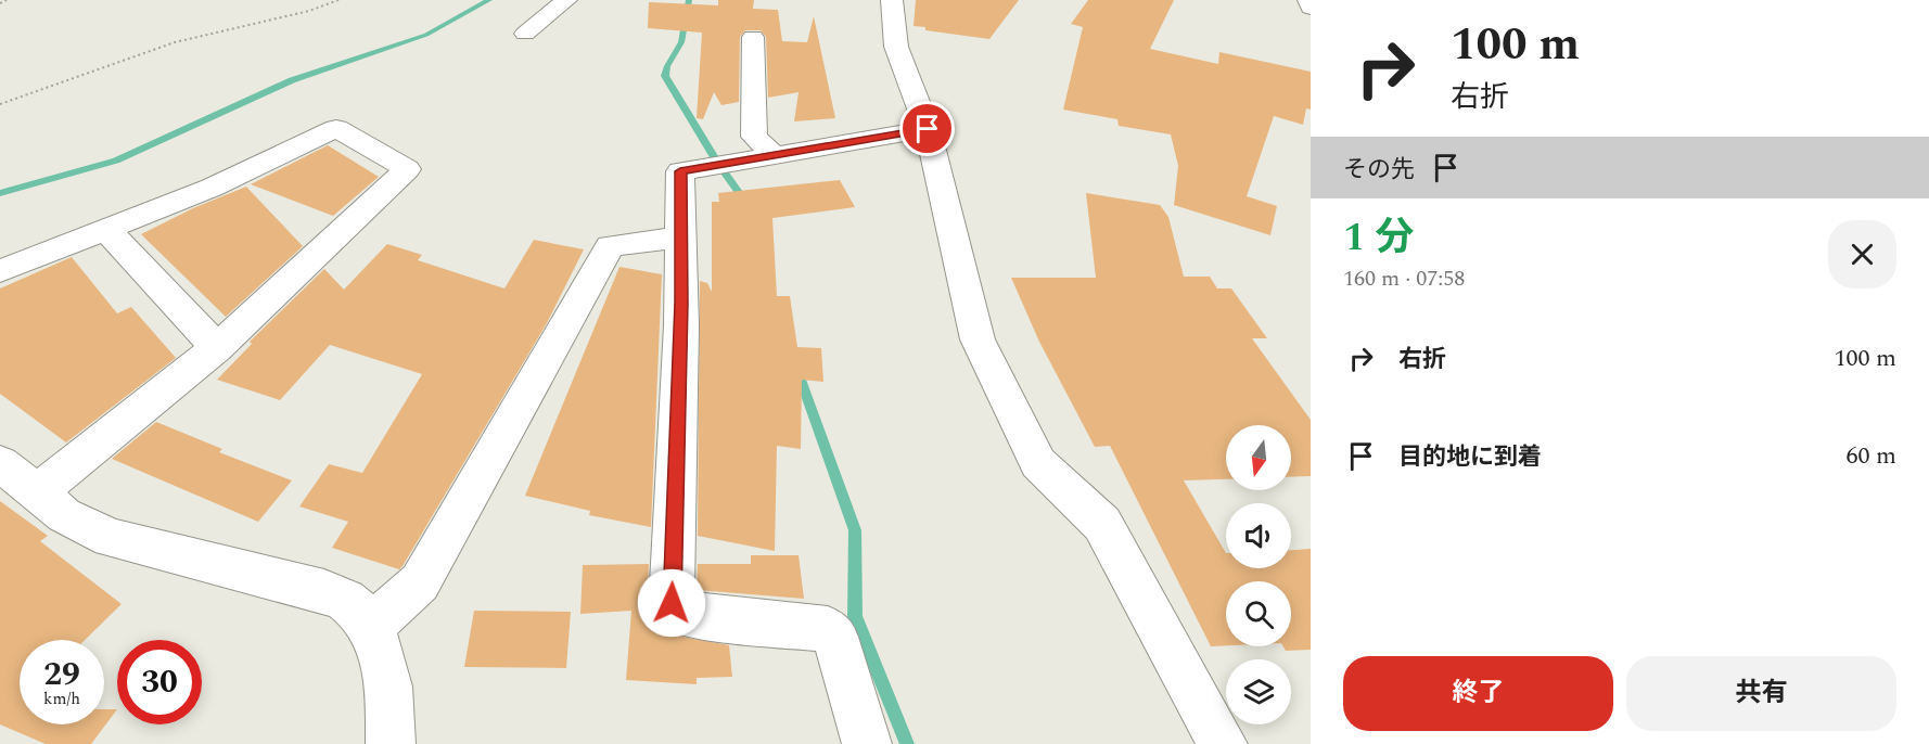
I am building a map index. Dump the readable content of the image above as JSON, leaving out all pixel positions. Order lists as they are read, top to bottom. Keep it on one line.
{"north":"bottom","page":{"turn":["100 m","右折"],"then":"その先","heading":["1 分","160 m · 07:58"],"list":[{"name":"右折","value":"100 m"},{"name":"目的地に到着","value":"60 m"}],"speed":"29 km/h","limit":"30","buttons":["終了","共有"]}}
